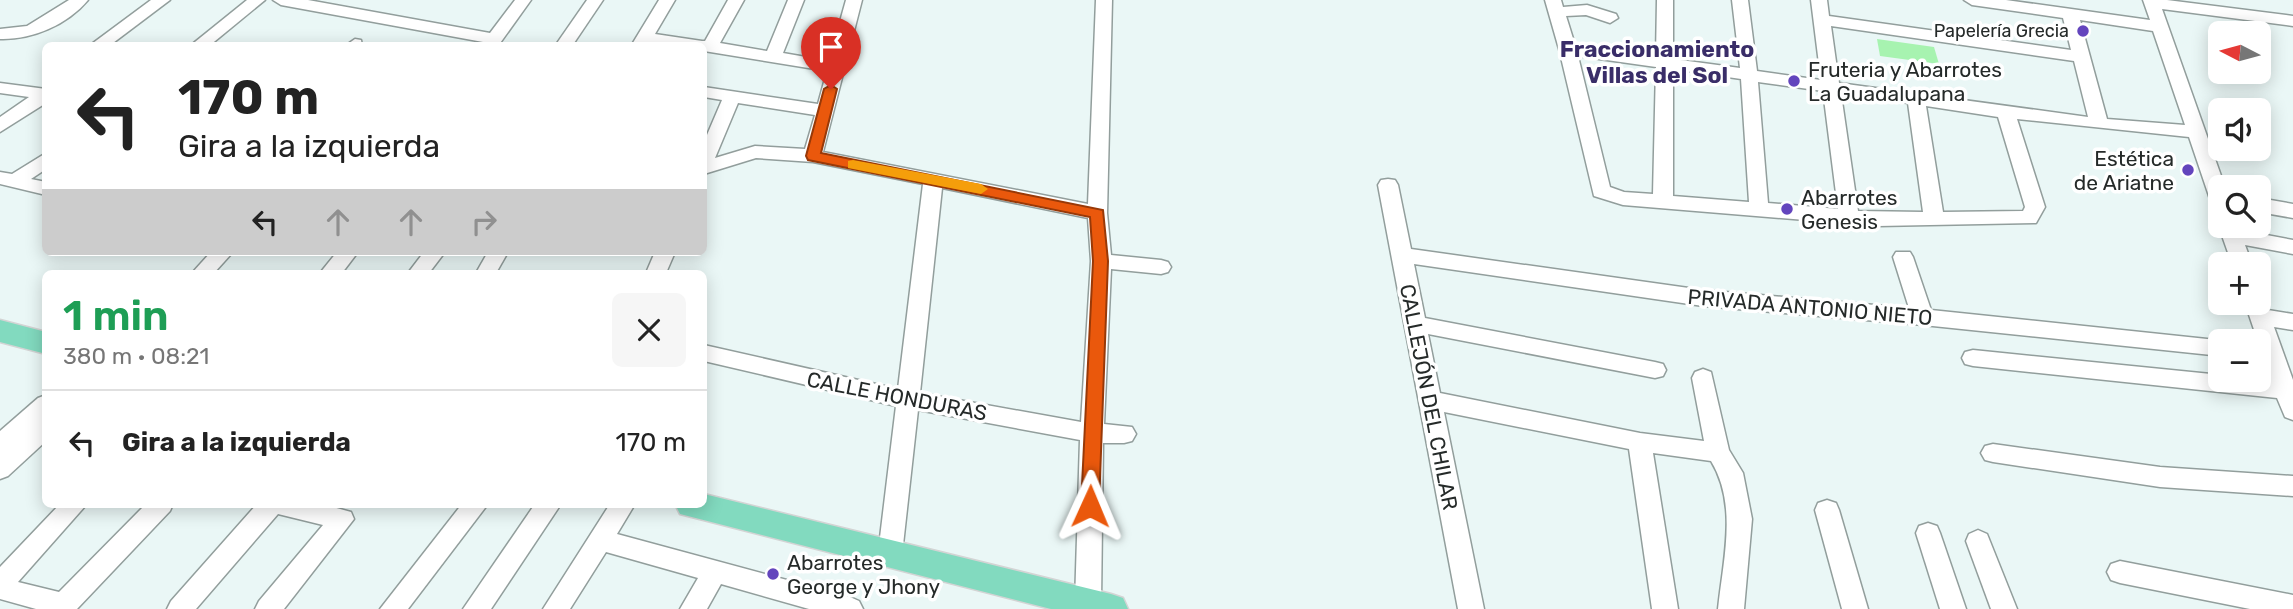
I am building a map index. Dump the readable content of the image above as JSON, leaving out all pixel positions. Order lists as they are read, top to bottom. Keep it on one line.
{"streets":{"street":["PRIVADA ANTONIO NIETO","CALLE HONDURAS","CALLEJÓN DEL CHILAR"]},"crossings":[["PRIVADA ANTONIO NIETO","CALLEJÓN DEL CHILAR"]],"districts":["Fraccionamiento Villas del Sol"],"places":["Papelería Grecia","Fruteria y Abarrotes La Guadalupana","Estética de Ariatne","Abarrotes Genesis","Abarrotes George y Jhony"],"north":"left","page":{"map_buttons":["+","−"],"turn":["170 m","Gira a la izquierda"],"heading":["1 min","380 m · 08:21"],"list":[{"name":"Gira a la izquierda","value":"170 m"}]}}
